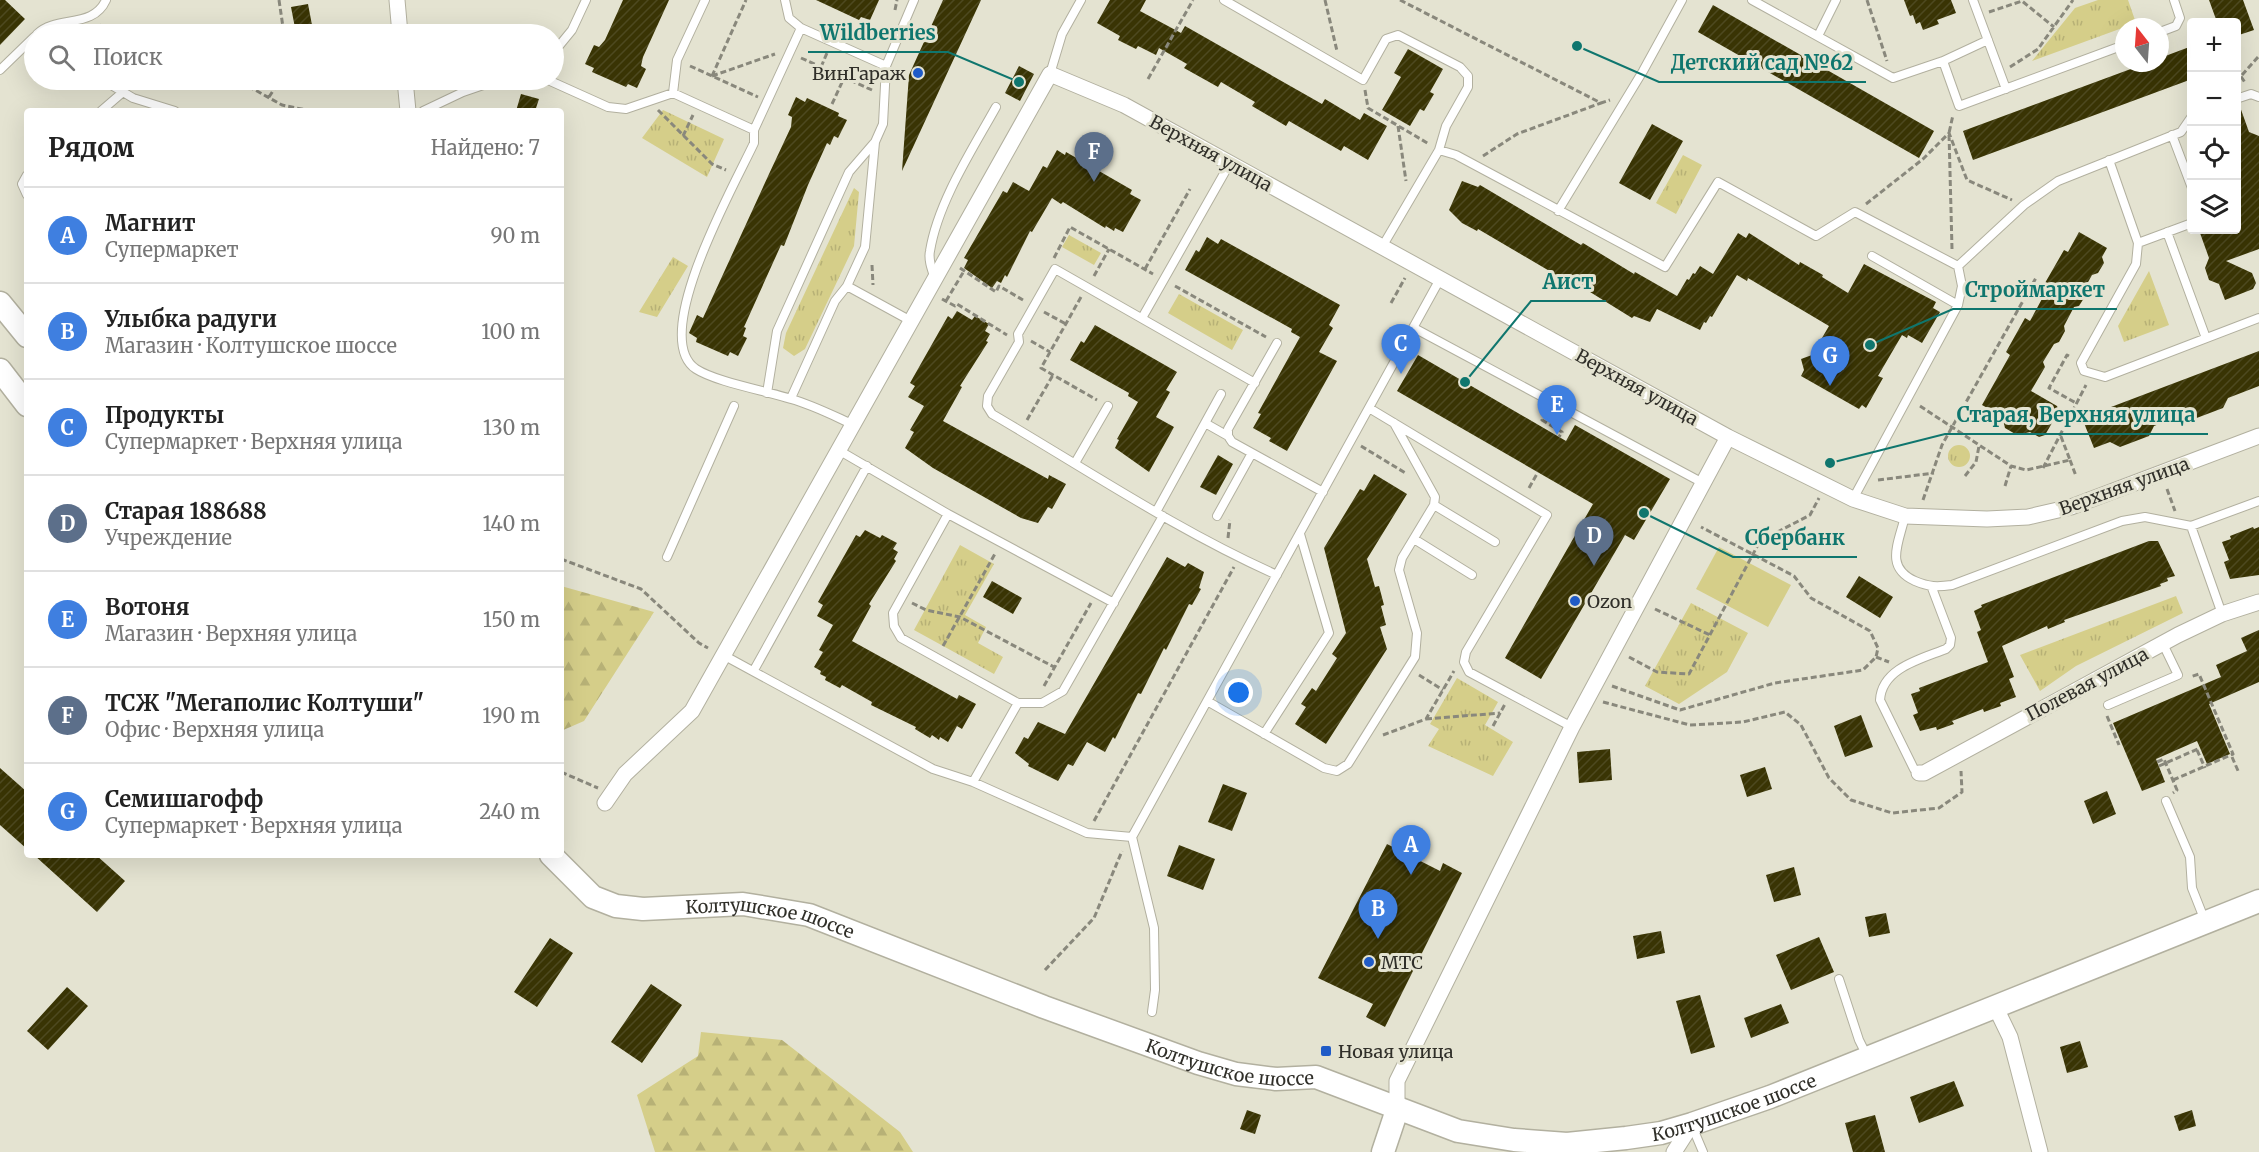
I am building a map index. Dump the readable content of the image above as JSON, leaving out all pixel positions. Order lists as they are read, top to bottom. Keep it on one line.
{"streets":{"main road":["Колтушское шоссе"],"street":["Верхняя улица","Полевая улица"]},"places":{"other":["Детский сад №62","ВинГараж","Wildberries","Строймаркет","Аист","Старая, Верхняя улица","Сбербанк","Ozon","МТС"],"transit":["Новая улица"]},"north":"top","page":{"map_buttons":["+","−"],"search":"Поиск","heading":["Рядом","Найдено: 7"],"pins":["F","C","G","E","D","A","B"],"list":[{"mark":"A","name":"Магнит","note":"Супермаркет","value":"90 m"},{"mark":"B","name":"Улыбка радуги","note":"Магазин · Колтушское шоссе","value":"100 m"},{"mark":"C","name":"Продукты","note":"Супермаркет · Верхняя улица","value":"130 m"},{"mark":"D","name":"Старая 188688","note":"Учреждение","value":"140 m"},{"mark":"E","name":"Вотоня","note":"Магазин · Верхняя улица","value":"150 m"},{"mark":"F","name":"ТСЖ \"Мегаполис Колтуши\"","note":"Офис · Верхняя улица","value":"190 m"},{"mark":"G","name":"Семишагофф","note":"Супермаркет · Верхняя улица","value":"240 m"}]}}
